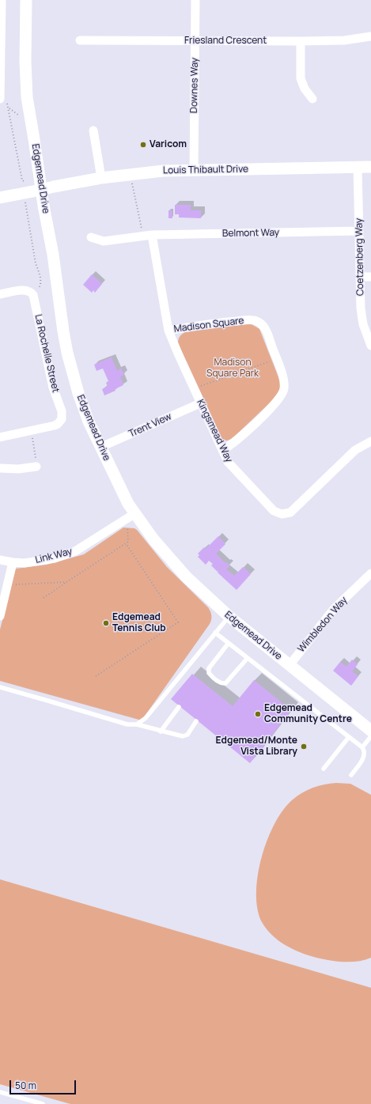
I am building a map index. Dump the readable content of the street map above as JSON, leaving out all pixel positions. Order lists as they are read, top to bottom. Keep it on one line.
{"streets":{"street":["Friesland Crescent","Downes Way","Louis Thibault Drive","Edgemead Drive","Belmont Way","Coetzenberg Way","Madison Square","La Rochelle Street","Trent View","Kingsmead Way","Link Way","Wimbledon Way"]},"crossings":[["Friesland Crescent","Downes Way"],["Downes Way","Louis Thibault Drive"],["Louis Thibault Drive","Edgemead Drive"],["Louis Thibault Drive","Coetzenberg Way"],["Edgemead Drive","Trent View"],["Edgemead Drive","Link Way"],["Edgemead Drive","Wimbledon Way"],["Belmont Way","Coetzenberg Way"],["Belmont Way","Kingsmead Way"],["Madison Square","Kingsmead Way"],["Trent View","Kingsmead Way"]],"parks":["Madison Square Park"],"places":["Varicom","Edgemead Tennis Club","Edgemead Community Centre","Edgemead/Monte Vista Library"],"scale_bar":"50 m"}
